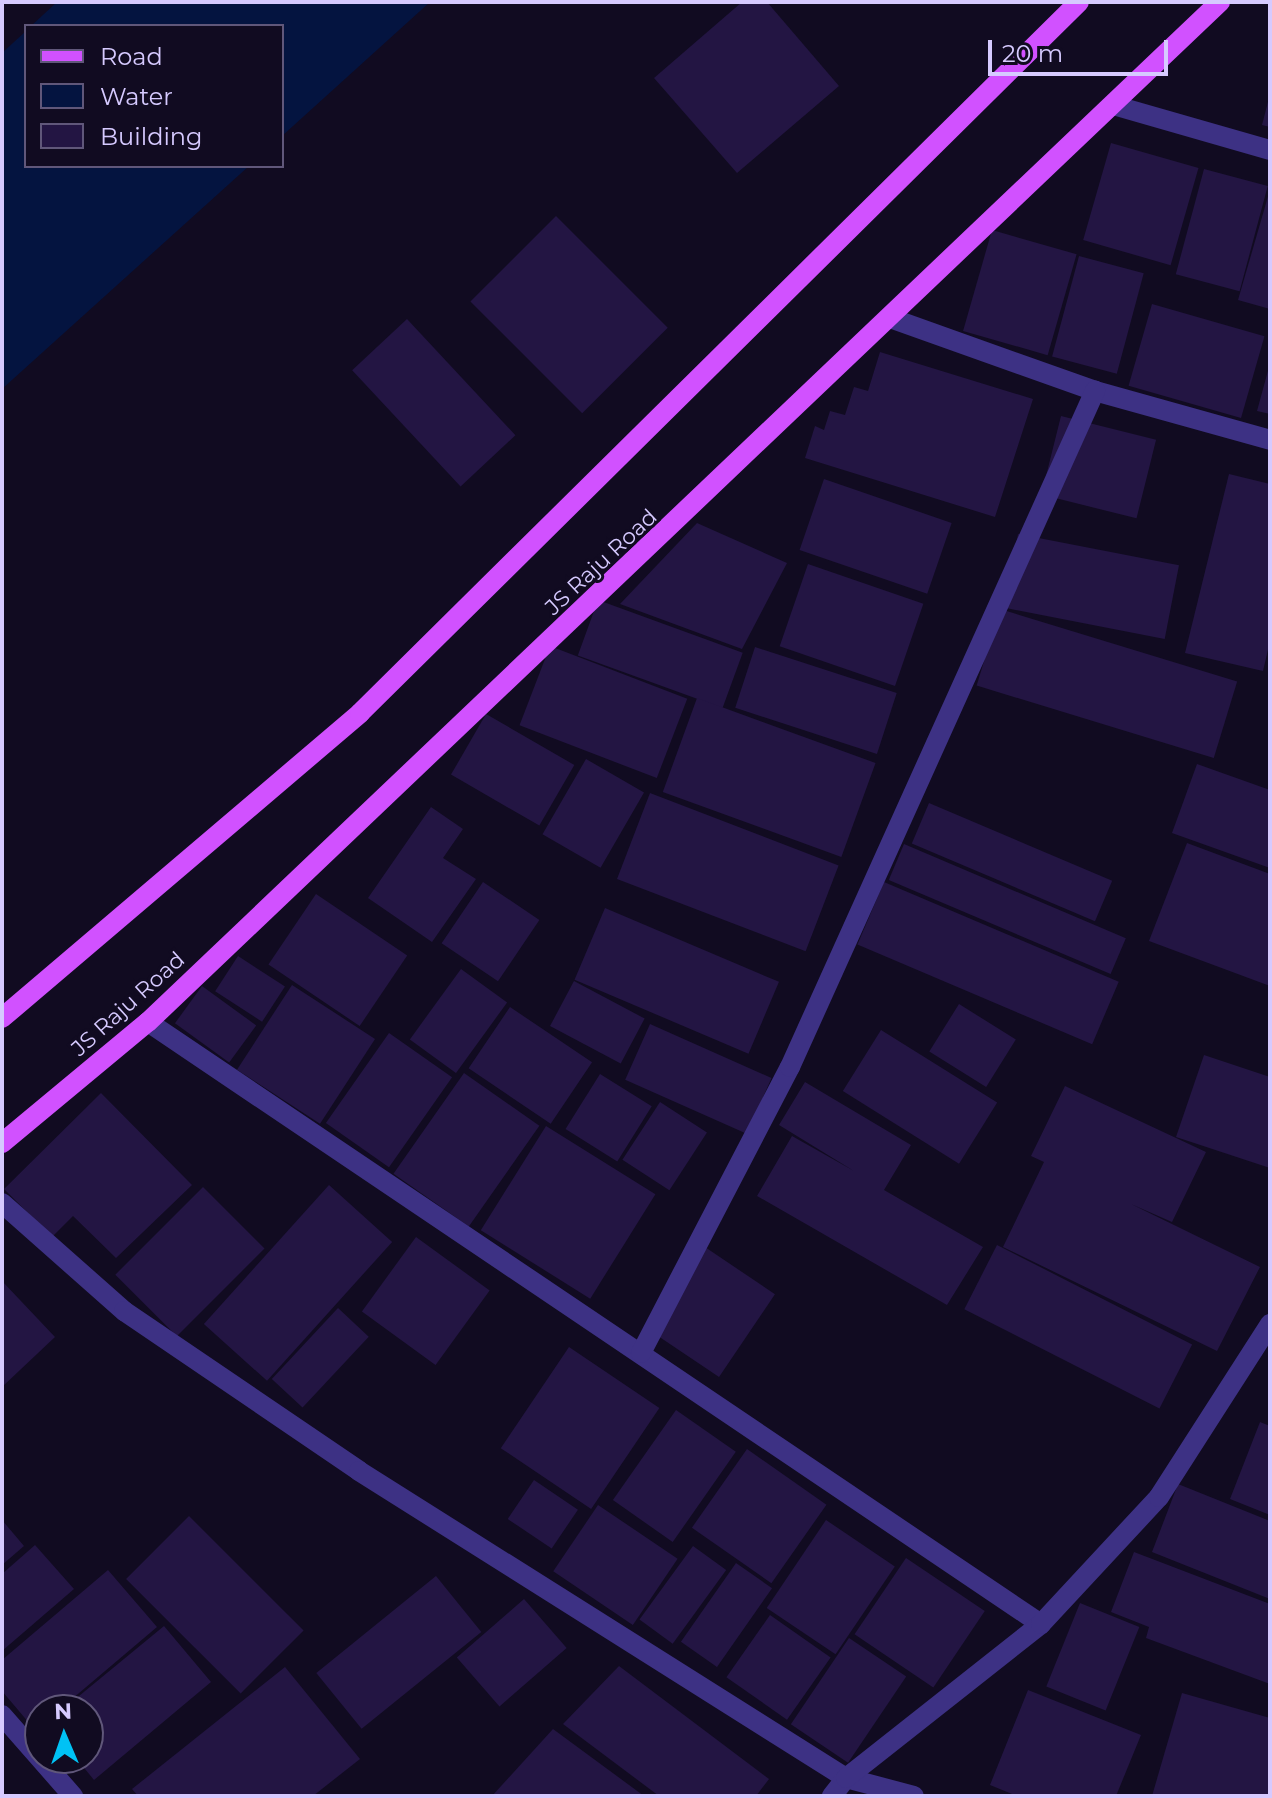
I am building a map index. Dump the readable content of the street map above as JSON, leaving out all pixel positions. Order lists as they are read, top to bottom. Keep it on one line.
{"streets":{"main road":["JS Raju Road"]},"legend":["Road","Water","Building"],"scale_bar":"20 m","north":"top"}
